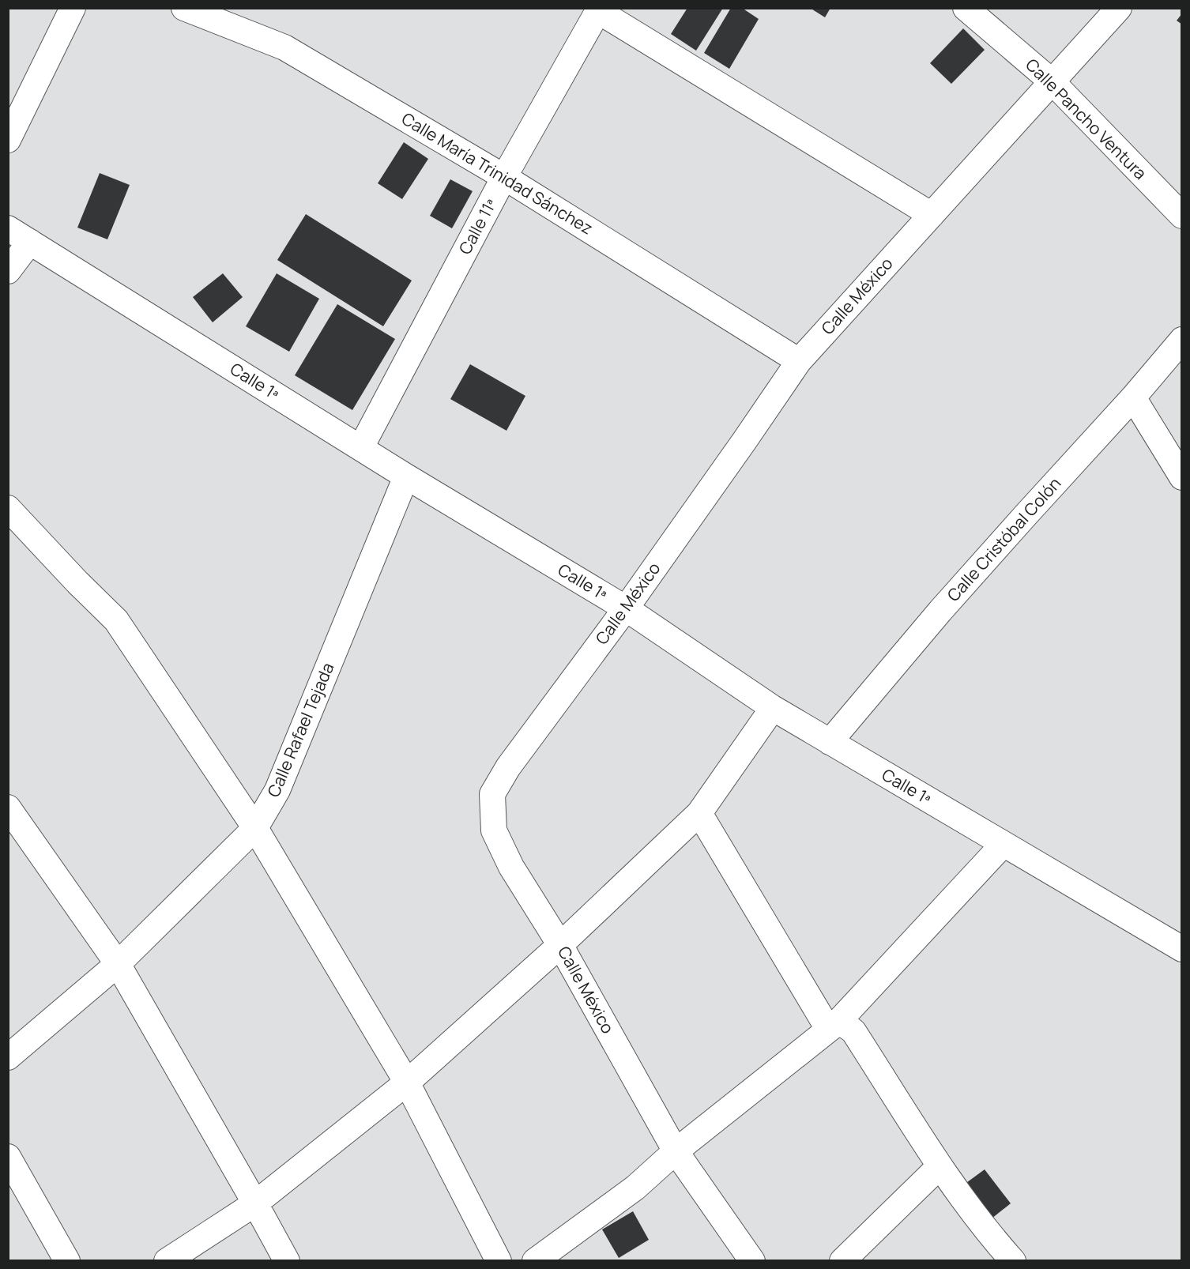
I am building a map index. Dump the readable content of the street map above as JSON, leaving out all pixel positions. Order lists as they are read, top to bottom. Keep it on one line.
{"streets":{"street":["Calle Pancho Ventura","Calle María Trinidad Sánchez","Calle 11ª","Calle México","Calle 1ª","Calle Cristóbal Colón","Calle Rafael Tejada"]},"crossings":[["Calle Pancho Ventura","Calle México"],["Calle María Trinidad Sánchez","Calle 11ª"],["Calle María Trinidad Sánchez","Calle México"],["Calle 11ª","Calle 1ª"],["Calle México","Calle 1ª"],["Calle 1ª","Calle Cristóbal Colón"],["Calle 1ª","Calle Rafael Tejada"]]}
